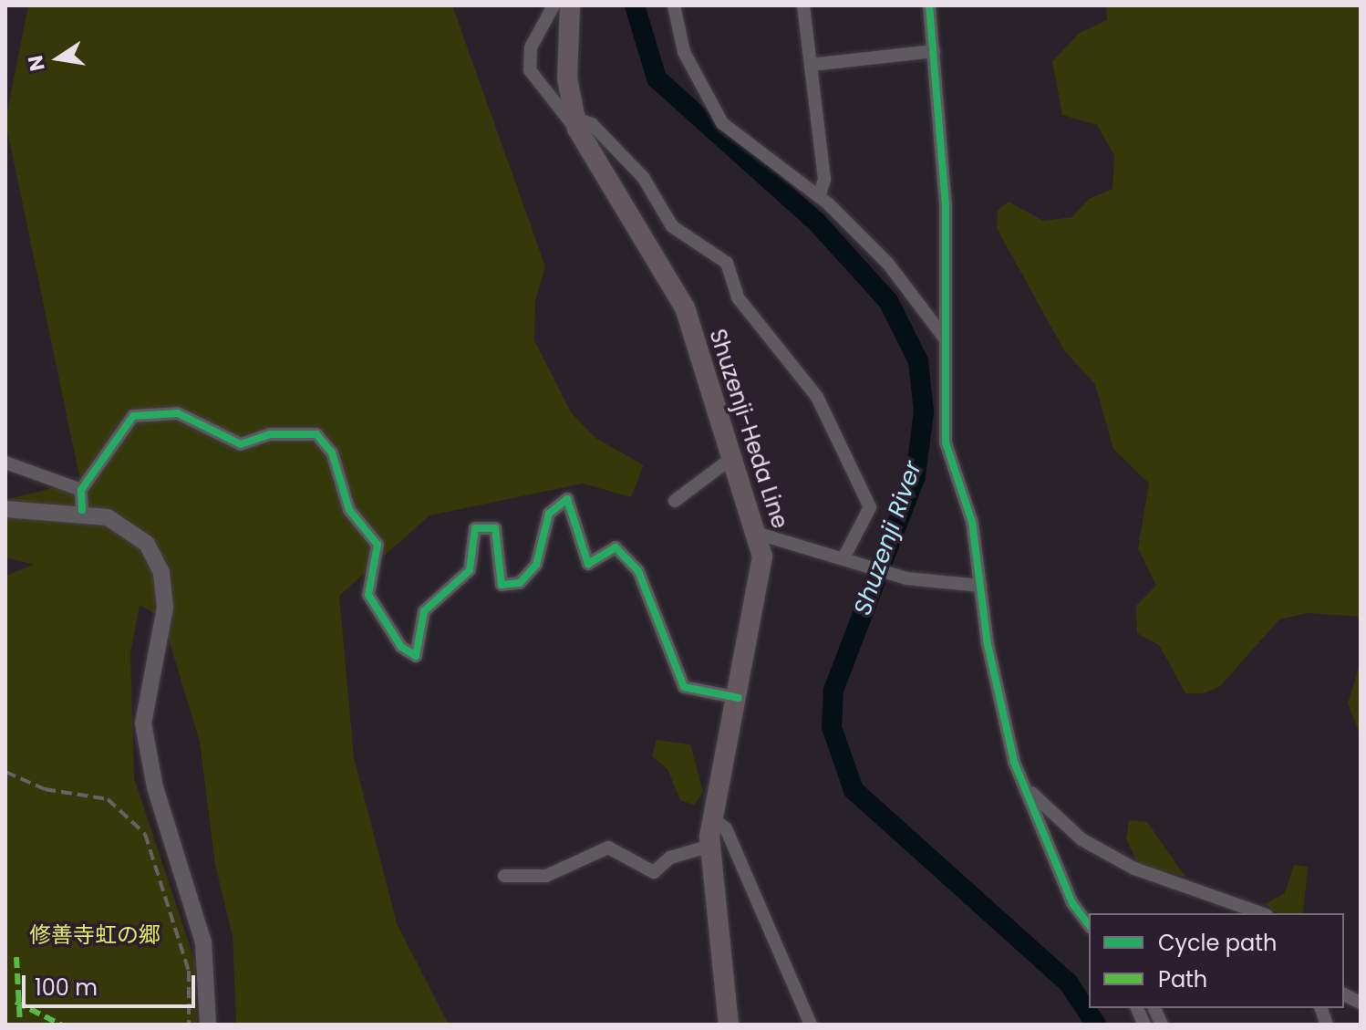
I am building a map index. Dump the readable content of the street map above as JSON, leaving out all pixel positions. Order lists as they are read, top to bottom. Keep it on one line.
{"streets":{"main road":["Shuzenji-Heda Line"]},"water":["Shuzenji River"],"parks":["修善寺虹の郷"],"legend":["Cycle path","Path"],"scale_bar":"100 m","north":"left"}
